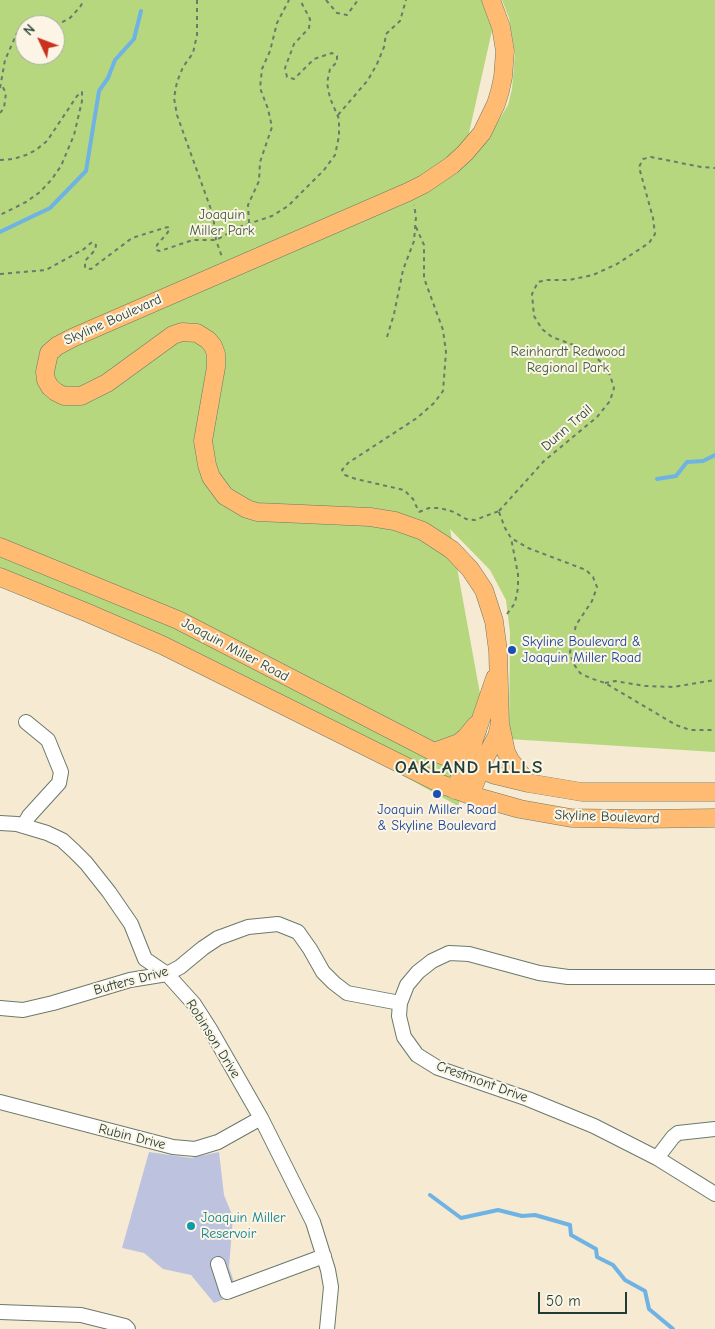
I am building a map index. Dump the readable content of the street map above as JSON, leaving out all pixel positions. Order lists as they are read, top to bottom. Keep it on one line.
{"streets":{"main road":["Skyline Boulevard","Joaquin Miller Road"],"street":["Butters Drive","Robinson Drive","Crestmont Drive","Rubin Drive"],"path":["Dunn Trail"]},"crossings":[["Skyline Boulevard","Joaquin Miller Road"],["Butters Drive","Robinson Drive"],["Butters Drive","Crestmont Drive"],["Robinson Drive","Rubin Drive"]],"districts":["OAKLAND HILLS"],"parks":["Joaquin Miller Park","Reinhardt Redwood Regional Park"],"places":["Skyline Boulevard & Joaquin Miller Road","Joaquin Miller Road & Skyline Boulevard","Joaquin Miller Reservoir"],"scale_bar":"50 m","north":"top left"}
